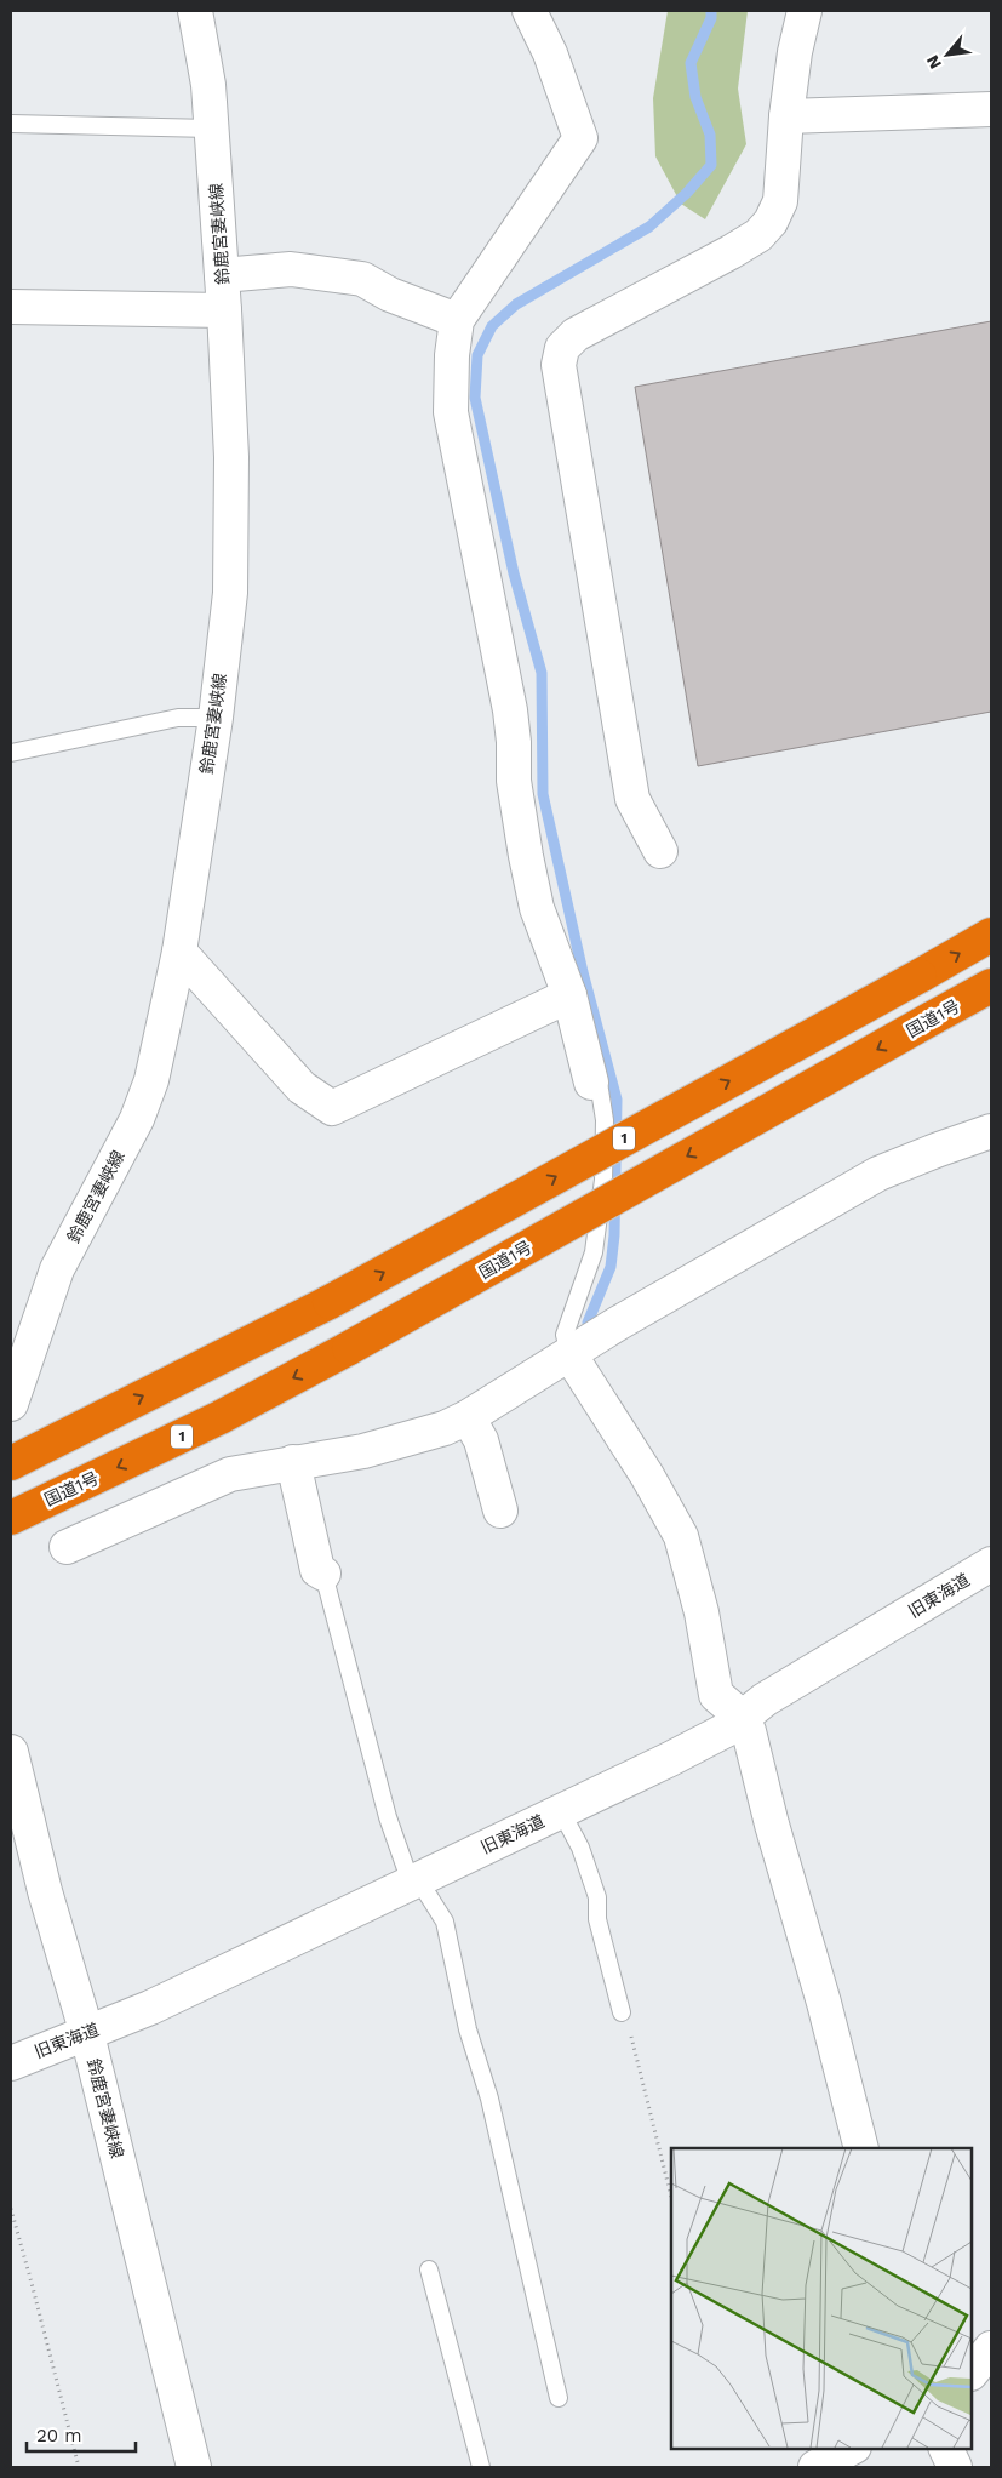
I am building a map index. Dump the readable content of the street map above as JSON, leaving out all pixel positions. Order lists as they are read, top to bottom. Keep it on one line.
{"streets":{"highway":["国道1号","1"],"street":["鈴鹿宮妻峡線","旧東海道"]},"crossings":[["鈴鹿宮妻峡線","旧東海道"]],"scale_bar":"20 m","north":"bottom left"}
